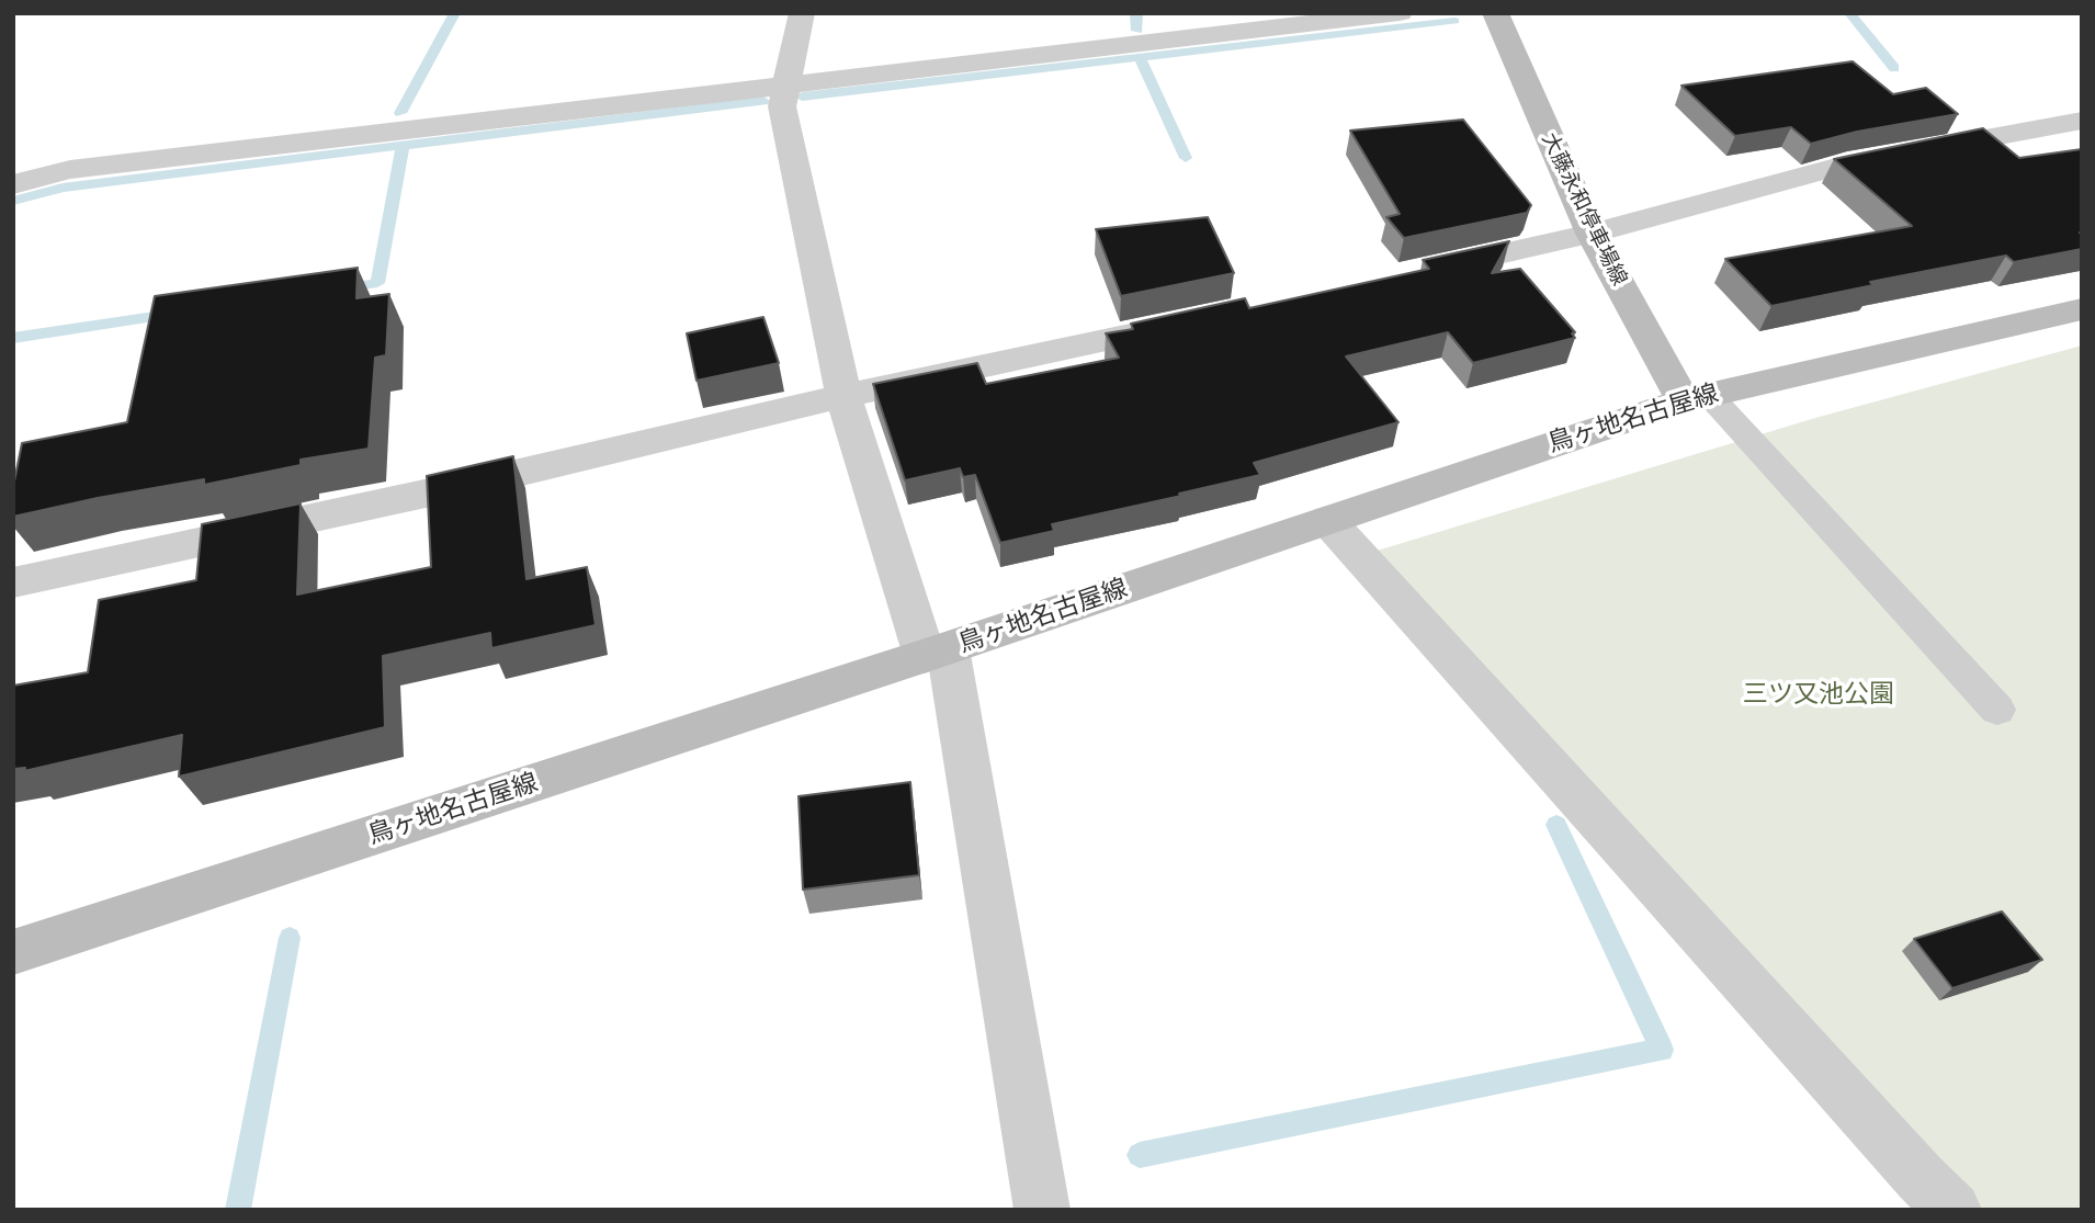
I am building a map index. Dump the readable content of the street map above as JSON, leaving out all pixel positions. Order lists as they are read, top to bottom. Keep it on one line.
{"streets":{"main road":["大藤永和停車場線","鳥ヶ地名古屋線"]},"crossings":[["大藤永和停車場線","鳥ヶ地名古屋線"]],"parks":["三ツ又池公園"]}
